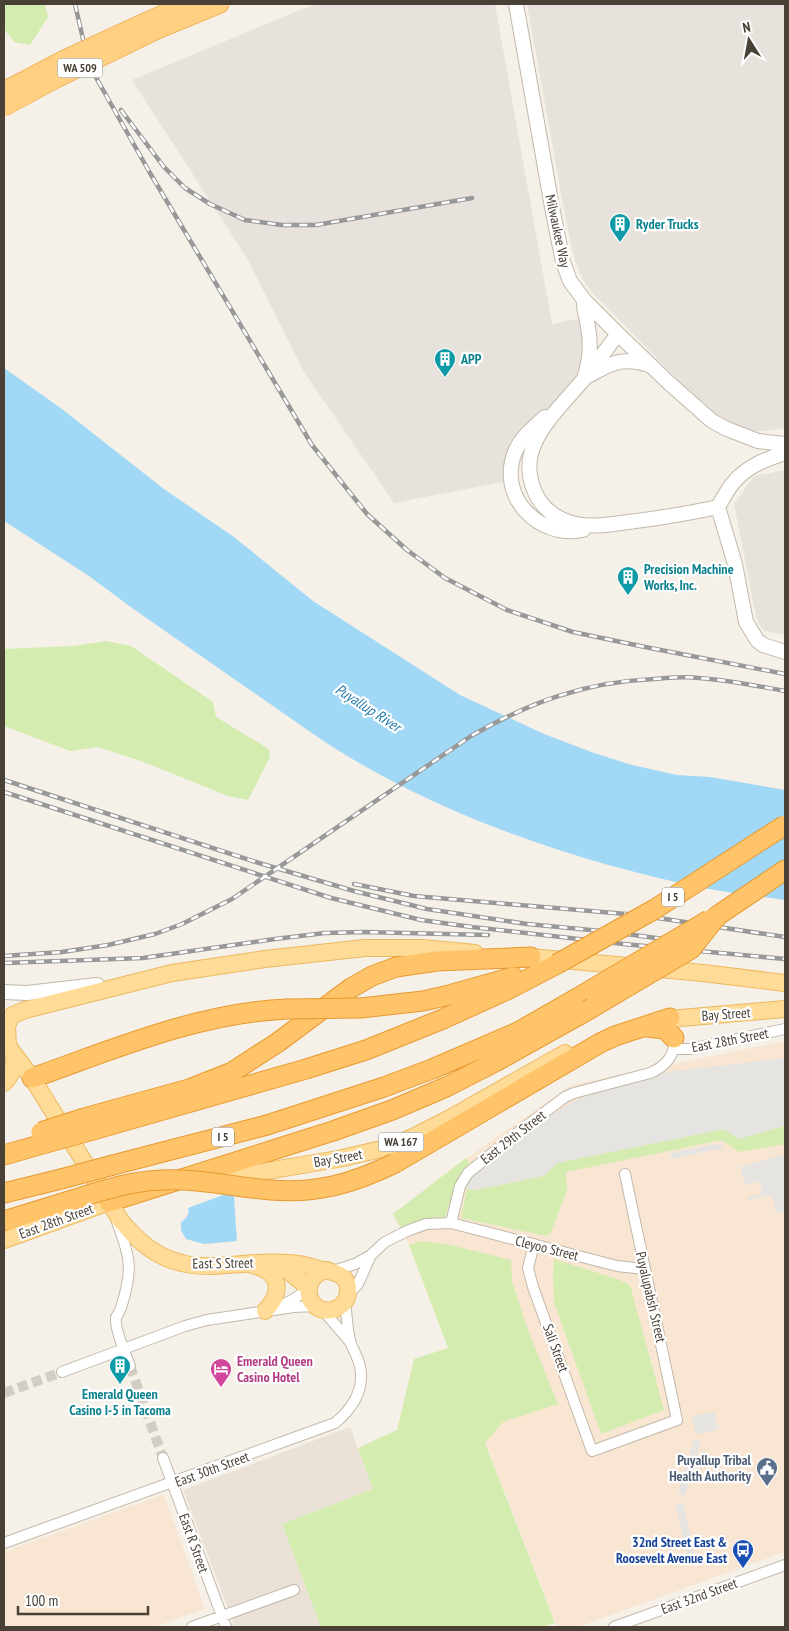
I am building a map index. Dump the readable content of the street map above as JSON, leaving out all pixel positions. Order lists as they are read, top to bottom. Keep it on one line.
{"streets":{"highway":["WA 509","I 5"],"main road":["Bay Street","East 28th Street","WA 167","East S Street"],"street":["Milwaukee Way","East 29th Street","Cleyoo Street","Puyalupabsh Street","Sali Street","East 30th Street","East R Street","East 32nd Street"]},"crossings":[["Bay Street","East 28th Street"],["Bay Street","East S Street"],["East 28th Street","East 29th Street"],["East 28th Street","East S Street"],["East 29th Street","Cleyoo Street"],["Cleyoo Street","Puyalupabsh Street"],["Cleyoo Street","Sali Street"],["East S Street","East 30th Street"],["Puyalupabsh Street","Sali Street"],["East 30th Street","East R Street"]],"water":["Puyallup River"],"places":{"building":["Ryder Trucks","APP","Precision Machine Works, Inc.","Emerald Queen Casino I-5 in Tacoma"],"hotel":["Emerald Queen Casino Hotel"],"public building":["Puyallup Tribal Health Authority"],"bus stop":["32nd Street East & Roosevelt Avenue East"]},"scale_bar":"100 m","north":"top"}
